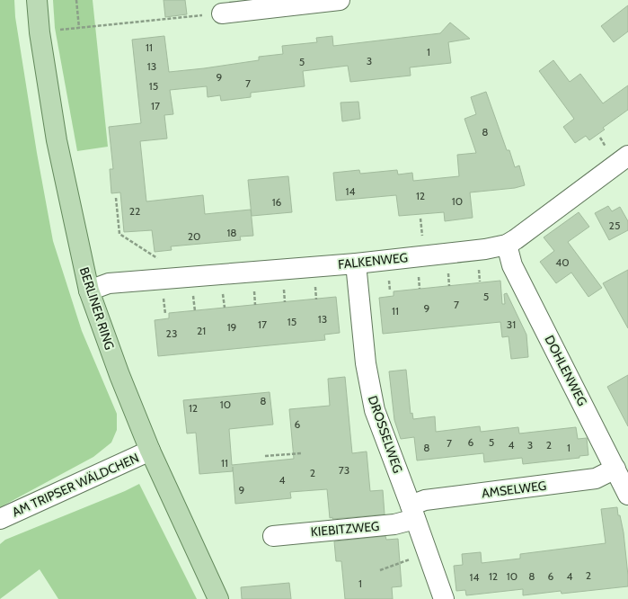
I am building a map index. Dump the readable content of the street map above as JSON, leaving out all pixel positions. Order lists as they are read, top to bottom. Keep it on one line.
{"streets":{"main road":["BERLINER RING"],"street":["FALKENWEG","DOHLENWEG","DROSSELWEG","AM TRIPSER WÄLDCHEN","AMSELWEG","KIEBITZWEG"]},"crossings":[["FALKENWEG","BERLINER RING"],["FALKENWEG","DOHLENWEG"],["FALKENWEG","DROSSELWEG"],["BERLINER RING","AM TRIPSER WÄLDCHEN"],["DOHLENWEG","AMSELWEG"],["DROSSELWEG","AMSELWEG"],["DROSSELWEG","KIEBITZWEG"],["AMSELWEG","KIEBITZWEG"]],"house_numbers":["11","1","3","5","13","9","7","15","17","8","14","12","10","16","22","25","18","20","40","5","7","9","11","13","15","17","31","19","21","23","8","10","12","6","6","5","7","4","3","2","8","1","11","73","2","4","9","2","12","10","8","6","4","14","1"]}
